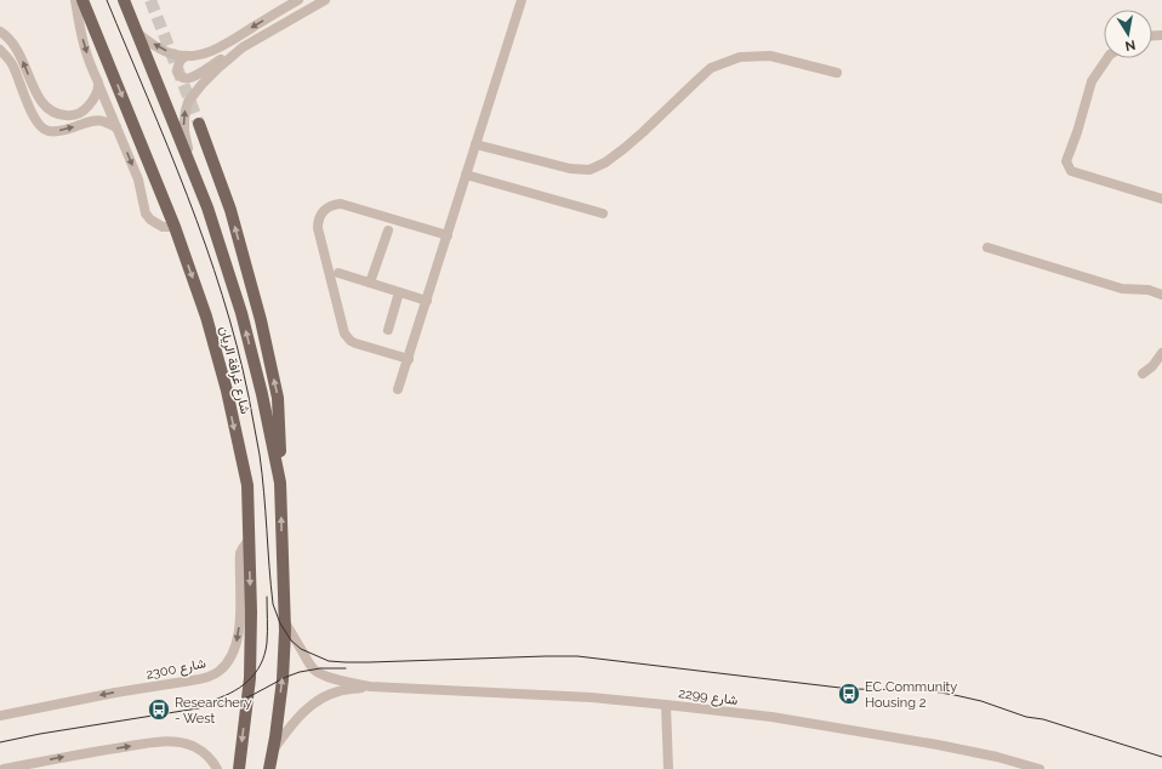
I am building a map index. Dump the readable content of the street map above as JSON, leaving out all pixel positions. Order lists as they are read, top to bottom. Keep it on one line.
{"streets":{"main road":["شارع غرافة الريان"],"street":["شارع 2300","شارع 2299"]},"crossings":[["شارع غرافة الريان","شارع 2300"],["شارع غرافة الريان","شارع 2299"]],"one_way":["شارع 2300"],"places":{"bus stop":["EC Community Housing 2","Researchery - West"]},"north":"bottom"}
